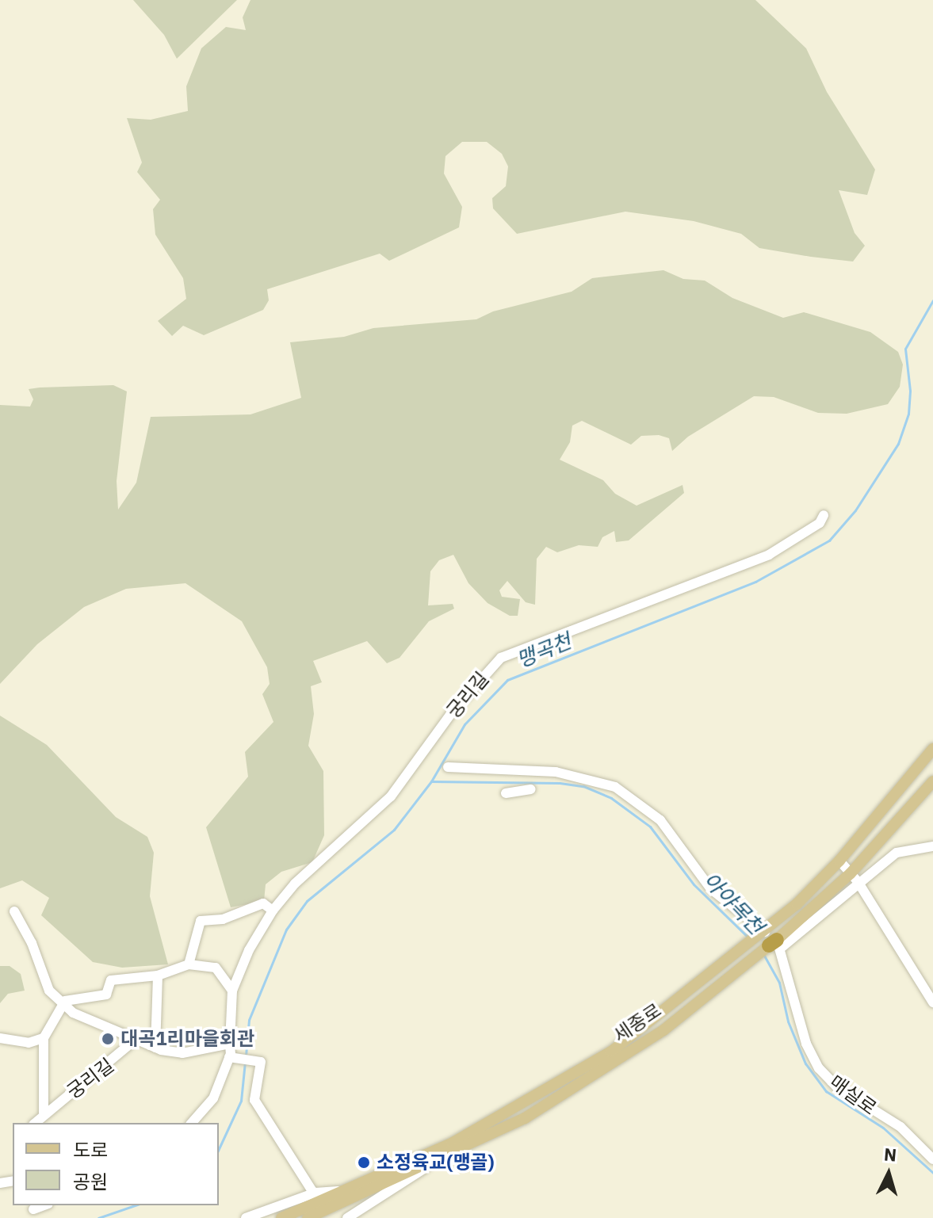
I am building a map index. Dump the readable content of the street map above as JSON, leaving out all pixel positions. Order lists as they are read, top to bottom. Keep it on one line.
{"streets":{"main road":["세종로"],"street":["궁리길","매실로"]},"crossings":[["세종로","매실로"]],"water":["맹곡천","아야목천"],"places":["대곡1리마을회관","소정육교(맹골)"],"legend":["도로","공원"],"north":"top"}
